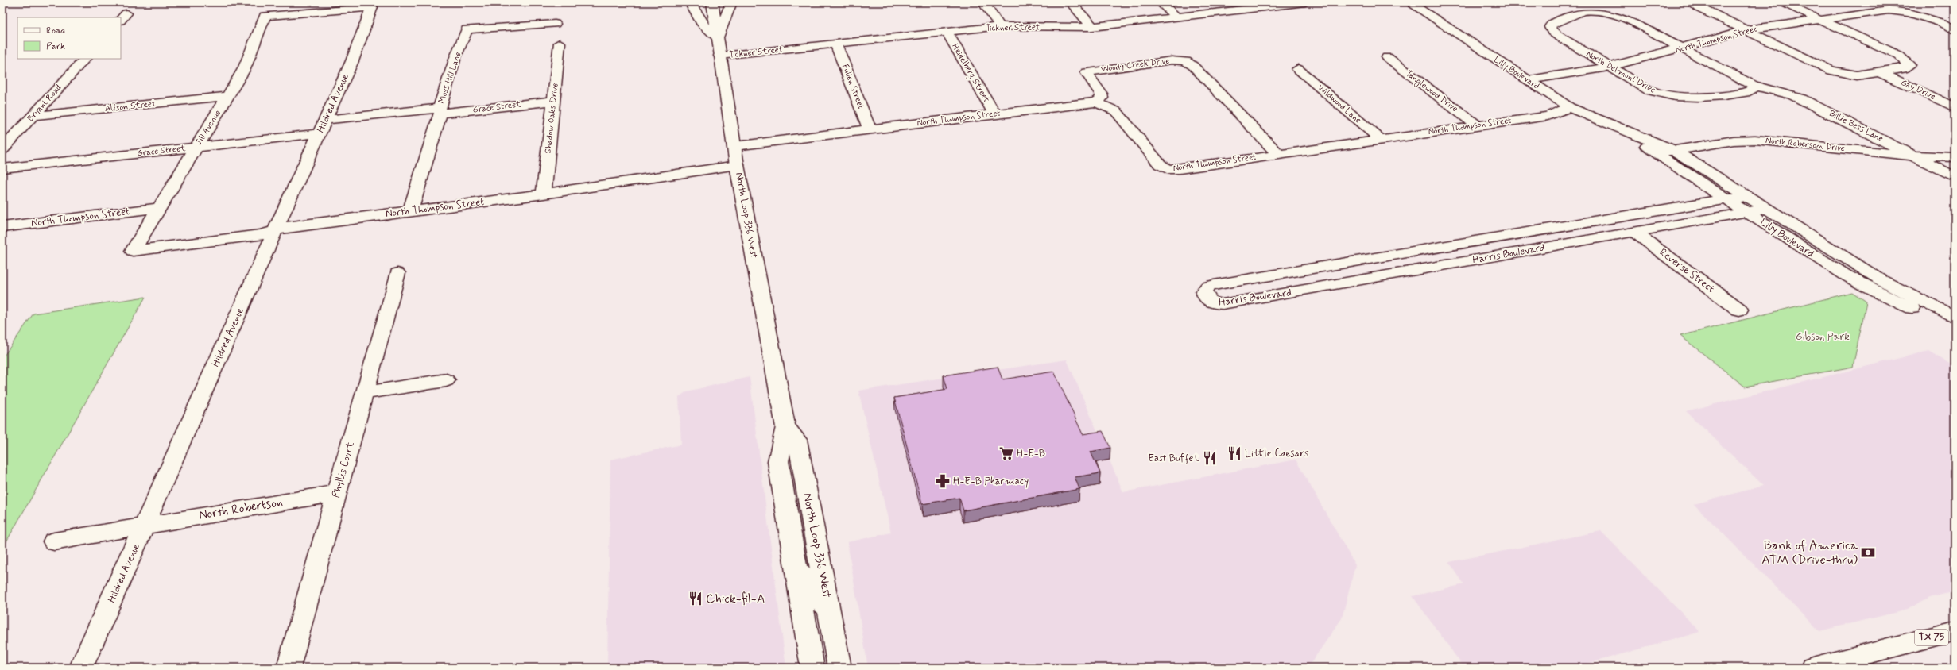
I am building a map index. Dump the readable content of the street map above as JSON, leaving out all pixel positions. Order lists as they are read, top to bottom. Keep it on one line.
{"streets":{"street":["Tickner Street","North Thompson Street","Woody Creek Drive","North Delmont Drive","Heidelberg Street","Lilly Boulevard","Moss Hill Lane","Fullen Street","Gay Drive","Tanglewood Drive","Bryant Road","Hildred Avenue","Wildwood Lane","Alison Street","Grace Street","Shadow Oaks Drive","Billie Bess Lane","Jill Avenue","North Roberson Drive","North Loop 336 West","Harris Boulevard","Reverse Street","Phyllis Court","North Robertson","TX 75"]},"crossings":[["Tickner Street","Heidelberg Street"],["Tickner Street","Fullen Street"],["Tickner Street","North Loop 336 West"],["North Thompson Street","Woody Creek Drive"],["North Thompson Street","North Delmont Drive"],["North Thompson Street","Heidelberg Street"],["North Thompson Street","Lilly Boulevard"],["North Thompson Street","Moss Hill Lane"],["North Thompson Street","Fullen Street"],["North Thompson Street","Tanglewood Drive"],["North Thompson Street","Hildred Avenue"],["North Thompson Street","Wildwood Lane"],["North Thompson Street","Shadow Oaks Drive"],["North Thompson Street","Billie Bess Lane"],["North Thompson Street","Jill Avenue"],["North Thompson Street","North Loop 336 West"],["North Delmont Drive","Billie Bess Lane"],["Lilly Boulevard","North Roberson Drive"],["Lilly Boulevard","Harris Boulevard"],["Moss Hill Lane","Grace Street"],["Bryant Road","Alison Street"],["Hildred Avenue","Grace Street"],["Hildred Avenue","Jill Avenue"],["Hildred Avenue","North Robertson"],["Alison Street","Jill Avenue"],["Grace Street","Shadow Oaks Drive"],["Grace Street","Jill Avenue"],["Billie Bess Lane","North Roberson Drive"],["Harris Boulevard","Reverse Street"],["Phyllis Court","North Robertson"]],"parks":["Gibson Park"],"places":{"supermarket":["H-E-B"],"restaurant":["Little Caesars","East Buffet","Chick-fil-A"],"pharmacy":["H-E-B Pharmacy"],"bank":["Bank of America ATM (Drive-thru)"]},"legend":["Road","Park"]}
